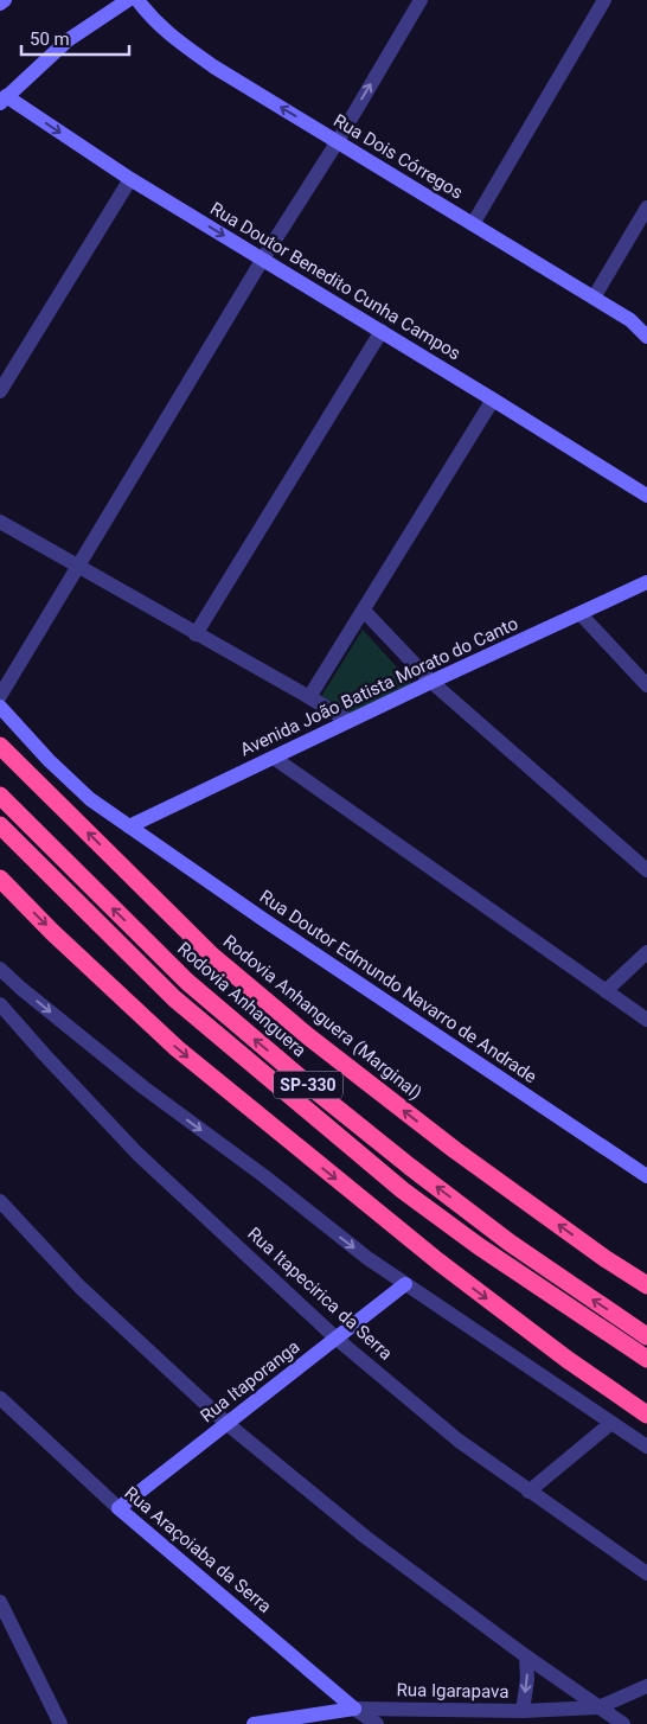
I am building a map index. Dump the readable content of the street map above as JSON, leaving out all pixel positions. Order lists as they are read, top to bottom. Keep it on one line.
{"streets":{"highway":["Rodovia Anhanguera","Rodovia Anhanguera (Marginal)","SP-330"],"street":["Rua Dois Córregos","Rua Doutor Benedito Cunha Campos","Avenida João Batista Morato do Canto","Rua Doutor Edmundo Navarro de Andrade","Rua Itapecirica da Serra","Rua Itaporanga","Rua Araçoiaba da Serra","Rua Igarapava"]},"crossings":[["Avenida João Batista Morato do Canto","Rua Doutor Edmundo Navarro de Andrade"],["Rua Itapecirica da Serra","Rua Itaporanga"],["Rua Itaporanga","Rua Araçoiaba da Serra"],["Rua Araçoiaba da Serra","Rua Igarapava"]],"one_way":["Rua Dois Córregos","Rua Doutor Benedito Cunha Campos"],"scale_bar":"50 m"}
